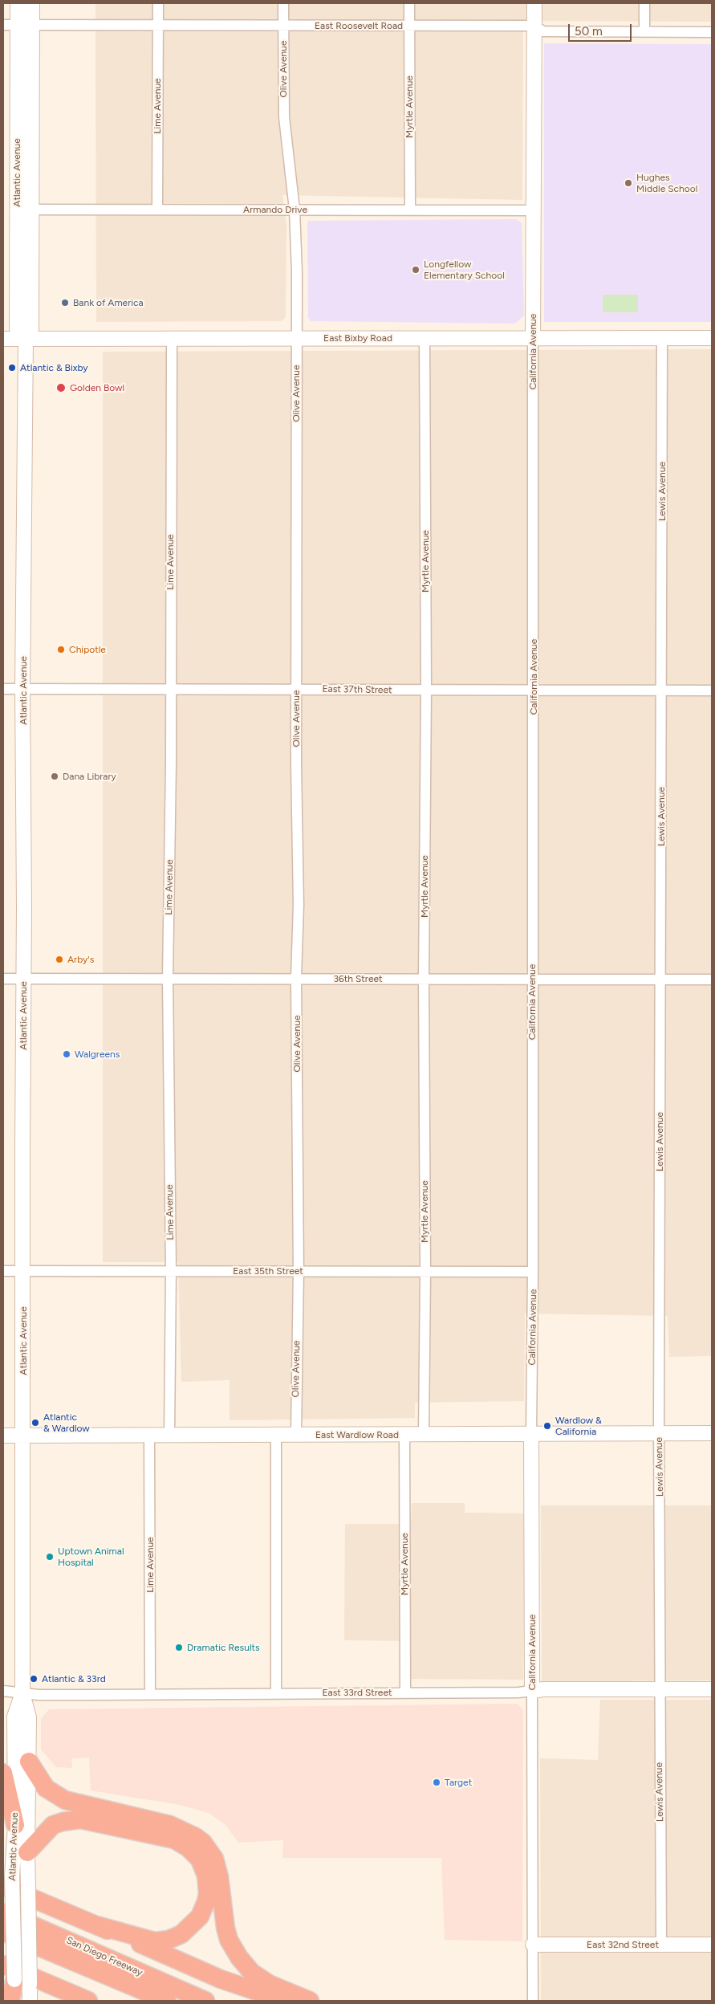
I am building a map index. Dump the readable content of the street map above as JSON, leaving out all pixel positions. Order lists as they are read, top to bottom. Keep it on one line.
{"streets":{"highway":["San Diego Freeway"],"main road":["Atlantic Avenue","East Bixby Road","California Avenue","East Wardlow Road","East 33rd Street","East 32nd Street"],"street":["East Roosevelt Road","Olive Avenue","Lime Avenue","Myrtle Avenue","Armando Drive","Lewis Avenue","East 37th Street","36th Street","East 35th Street"]},"crossings":[["East Roosevelt Road","Olive Avenue"],["East Roosevelt Road","Lime Avenue"],["East Roosevelt Road","Myrtle Avenue"],["East Roosevelt Road","Atlantic Avenue"],["East Roosevelt Road","California Avenue"],["Olive Avenue","Armando Drive"],["Olive Avenue","East Bixby Road"],["Olive Avenue","East 37th Street"],["Olive Avenue","36th Street"],["Olive Avenue","East 35th Street"],["Olive Avenue","East Wardlow Road"],["Lime Avenue","Armando Drive"],["Lime Avenue","East Bixby Road"],["Lime Avenue","East 37th Street"],["Lime Avenue","36th Street"],["Lime Avenue","East 35th Street"],["Lime Avenue","East Wardlow Road"],["Lime Avenue","East 33rd Street"],["Myrtle Avenue","Armando Drive"],["Myrtle Avenue","East Bixby Road"],["Myrtle Avenue","East 37th Street"],["Myrtle Avenue","36th Street"],["Myrtle Avenue","East 35th Street"],["Myrtle Avenue","East Wardlow Road"],["Myrtle Avenue","East 33rd Street"],["Atlantic Avenue","Armando Drive"],["Atlantic Avenue","East Bixby Road"],["Atlantic Avenue","East 37th Street"],["Atlantic Avenue","36th Street"],["Atlantic Avenue","East 35th Street"],["Atlantic Avenue","East Wardlow Road"],["Atlantic Avenue","East 33rd Street"],["Armando Drive","California Avenue"],["East Bixby Road","California Avenue"],["East Bixby Road","Lewis Avenue"],["California Avenue","East 37th Street"],["California Avenue","36th Street"],["California Avenue","East 35th Street"],["California Avenue","East Wardlow Road"],["California Avenue","East 33rd Street"],["California Avenue","East 32nd Street"],["Lewis Avenue","East 37th Street"],["Lewis Avenue","36th Street"],["Lewis Avenue","East Wardlow Road"],["Lewis Avenue","East 33rd Street"],["Lewis Avenue","East 32nd Street"]],"places":["Hughes Middle School","Longfellow Elementary School","Bank of America","Atlantic & Bixby","Golden Bowl","Chipotle","Dana Library","Arby's","Walgreens","Atlantic & Wardlow","Wardlow & California","Uptown Animal Hospital","Dramatic Results","Atlantic & 33rd","Target"],"scale_bar":"50 m"}
